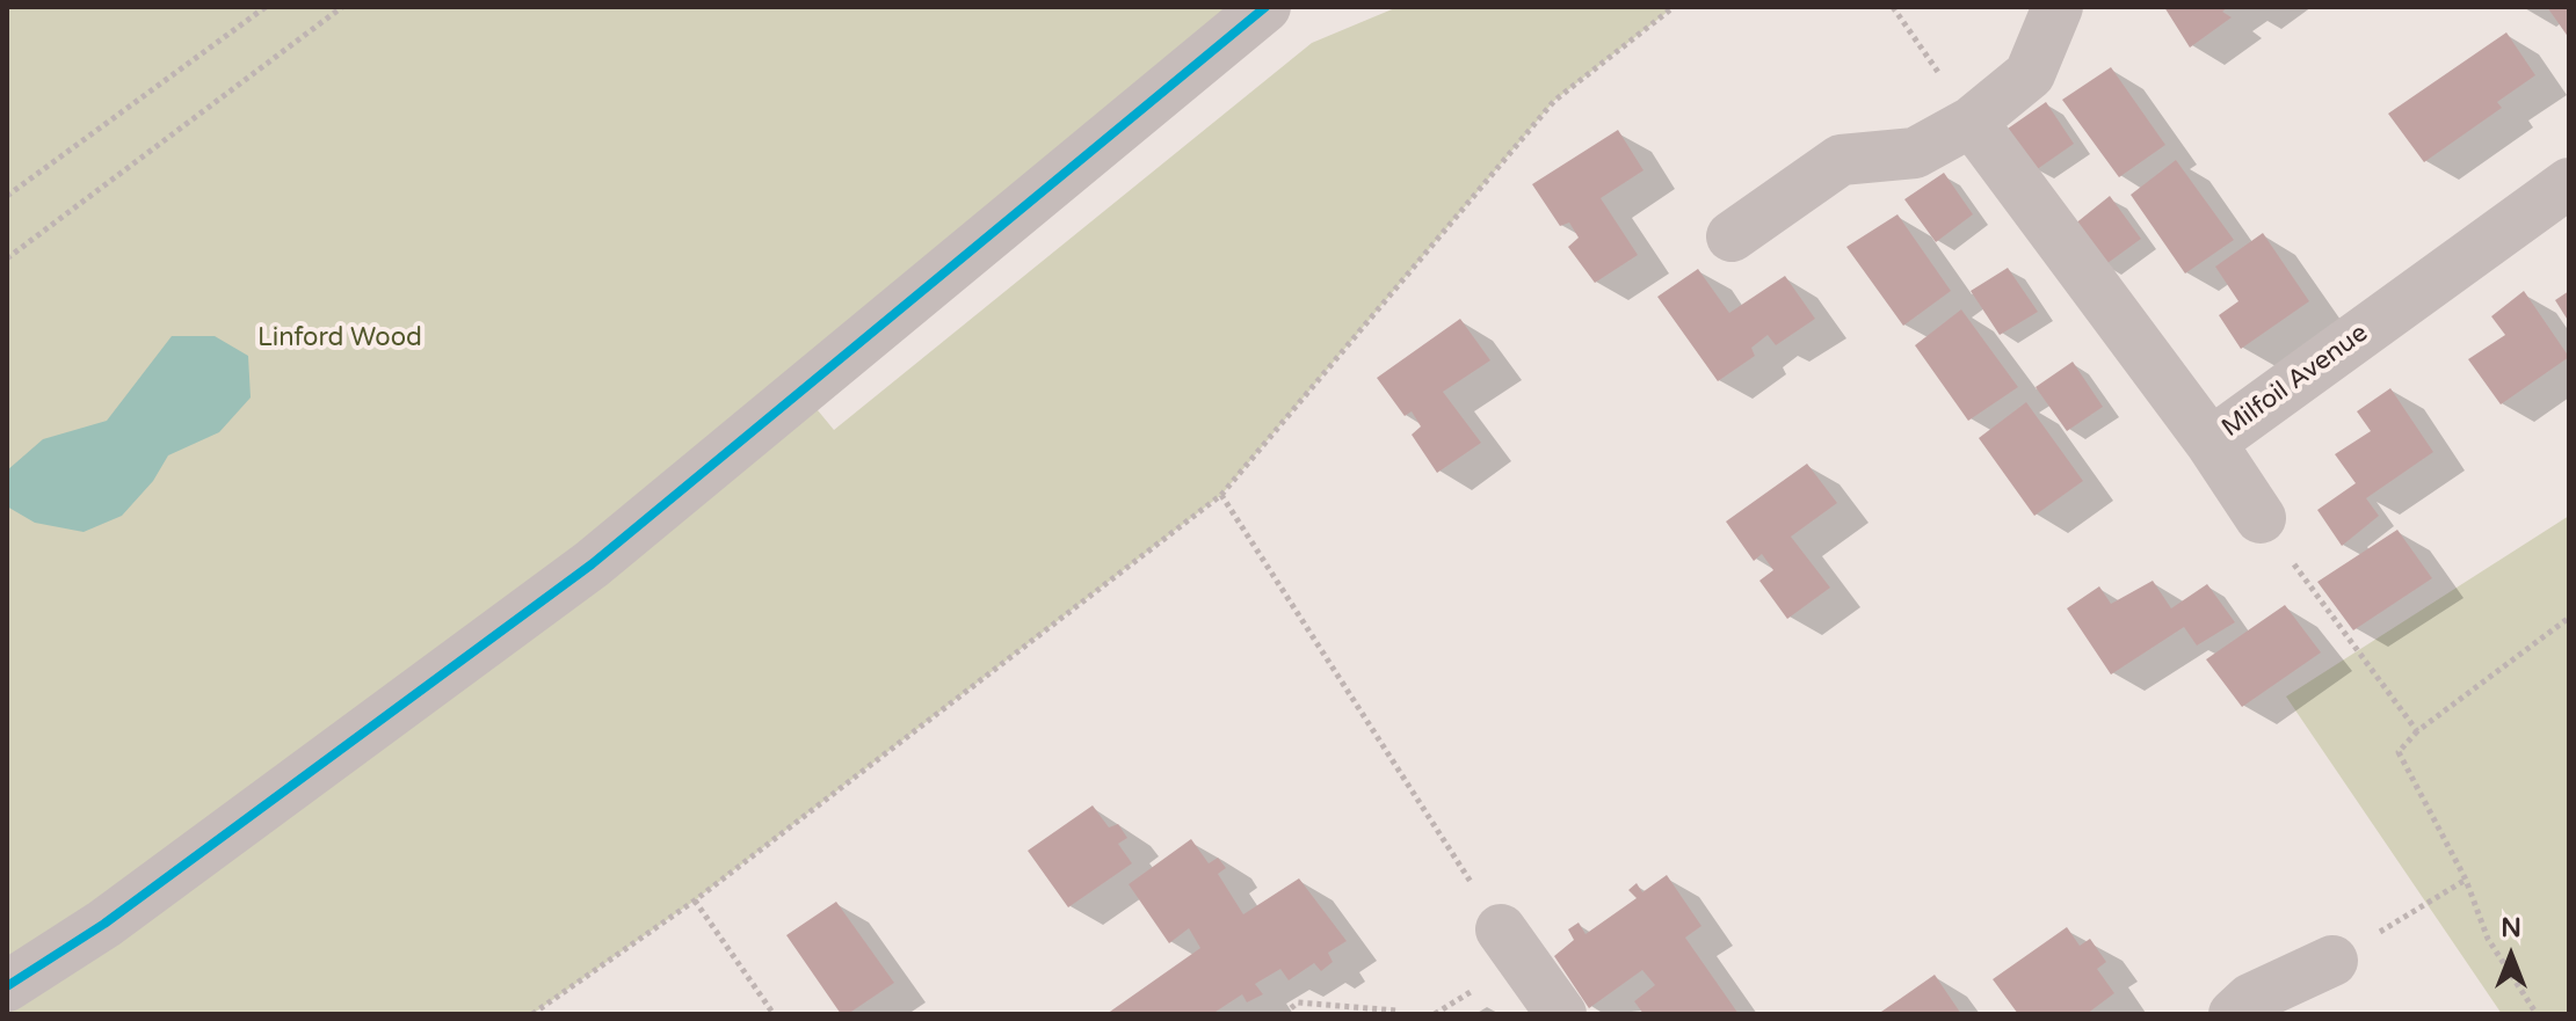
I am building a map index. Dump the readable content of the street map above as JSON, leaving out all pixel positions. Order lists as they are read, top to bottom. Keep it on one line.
{"streets":{"street":["Milfoil Avenue"]},"parks":["Linford Wood"],"north":"top"}
